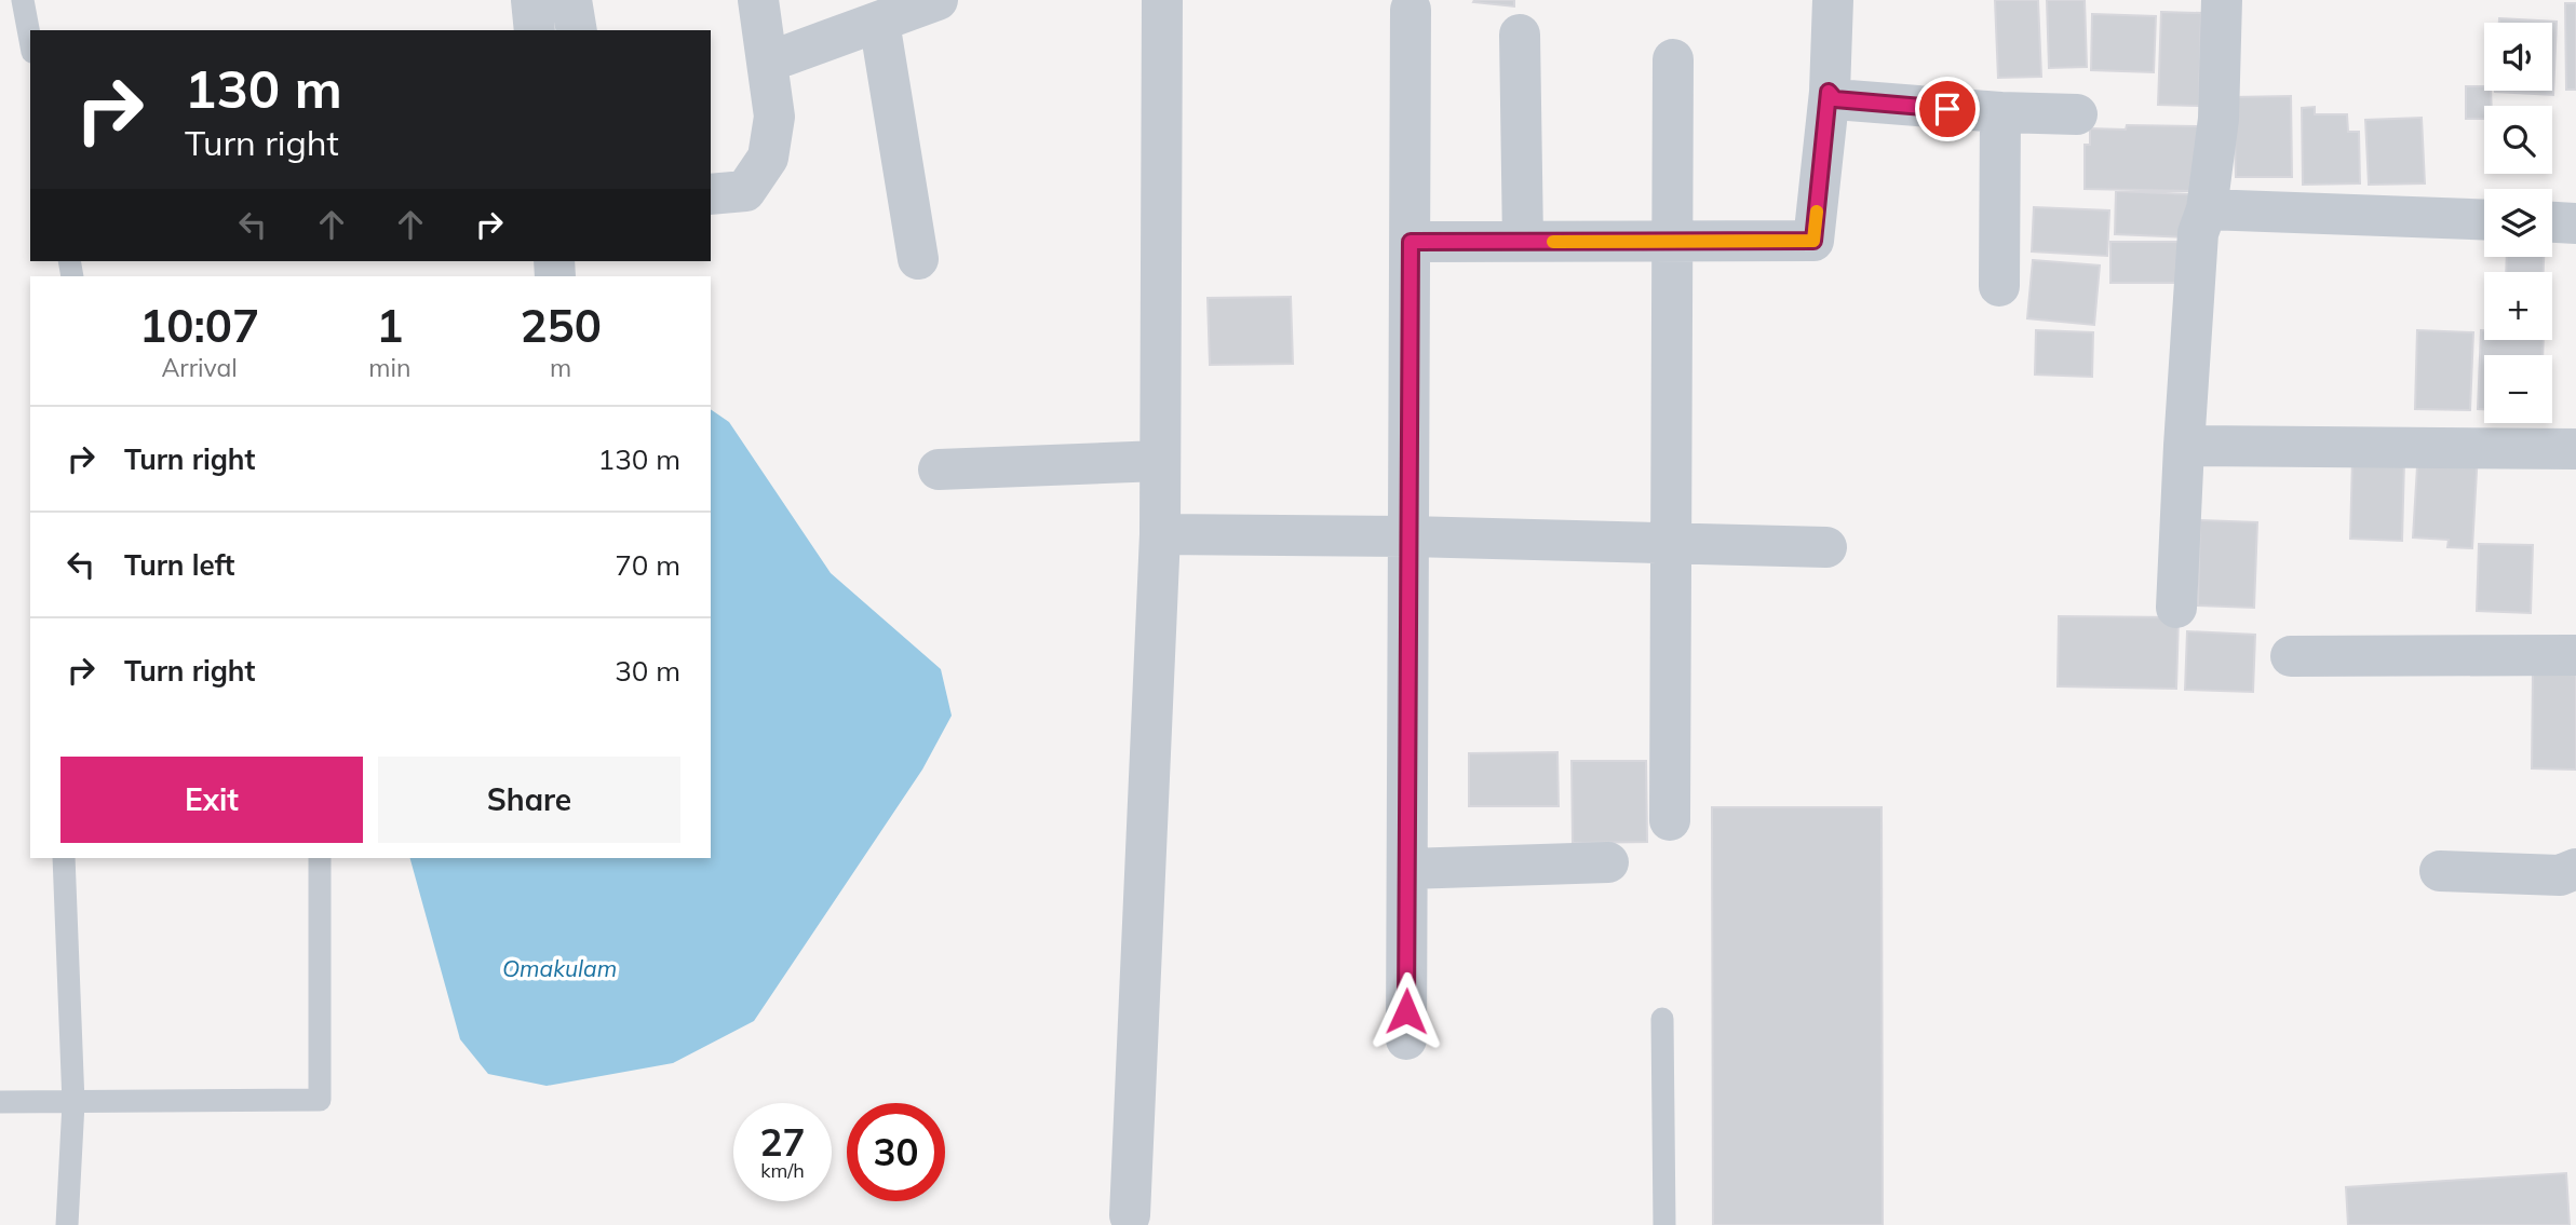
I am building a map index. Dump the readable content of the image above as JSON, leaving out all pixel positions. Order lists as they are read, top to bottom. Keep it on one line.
{"water":["Omakulam"],"page":{"map_buttons":["+","−"],"turn":["130 m","Turn right"],"eta":["10:07","Arrival","1","min","250","m"],"list":[{"name":"Turn right","value":"130 m"},{"name":"Turn left","value":"70 m"},{"name":"Turn right","value":"30 m"}],"buttons":["Exit","Share"],"speed":"27 km/h","limit":"30"}}
